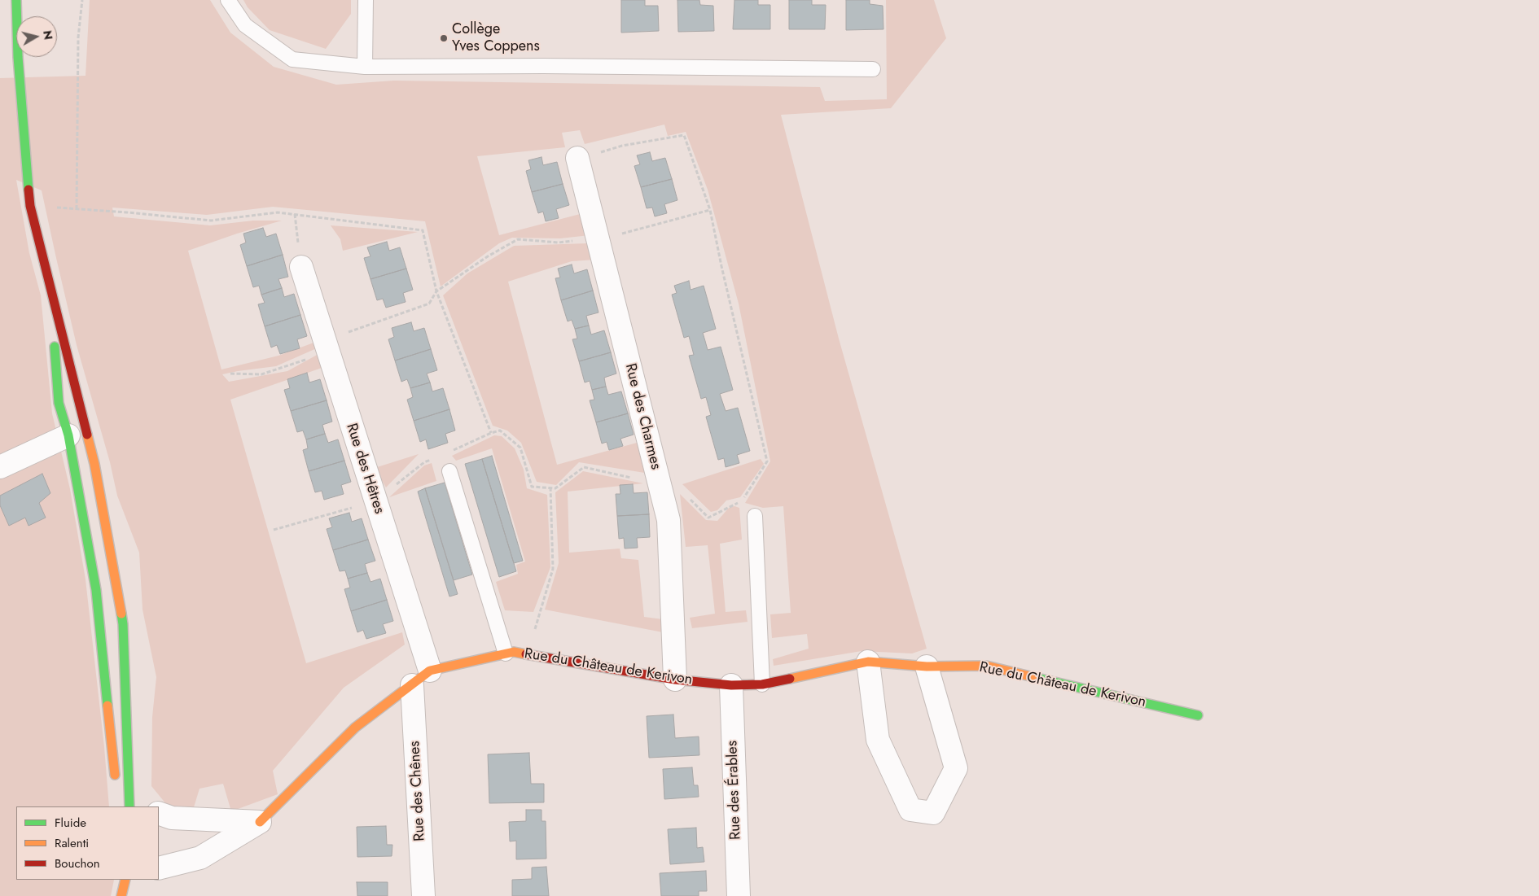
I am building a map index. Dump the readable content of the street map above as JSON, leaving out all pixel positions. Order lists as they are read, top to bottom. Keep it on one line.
{"streets":{"street":["Rue des Charmes","Rue des Hêtres","Rue du Château de Kerivon","Rue des Érables","Rue des Chênes"]},"crossings":[["Rue des Charmes","Rue du Château de Kerivon"],["Rue des Hêtres","Rue du Château de Kerivon"],["Rue du Château de Kerivon","Rue des Érables"],["Rue du Château de Kerivon","Rue des Chênes"]],"places":["Collège Yves Coppens"],"legend":["Fluide","Ralenti","Bouchon"],"north":"right"}
